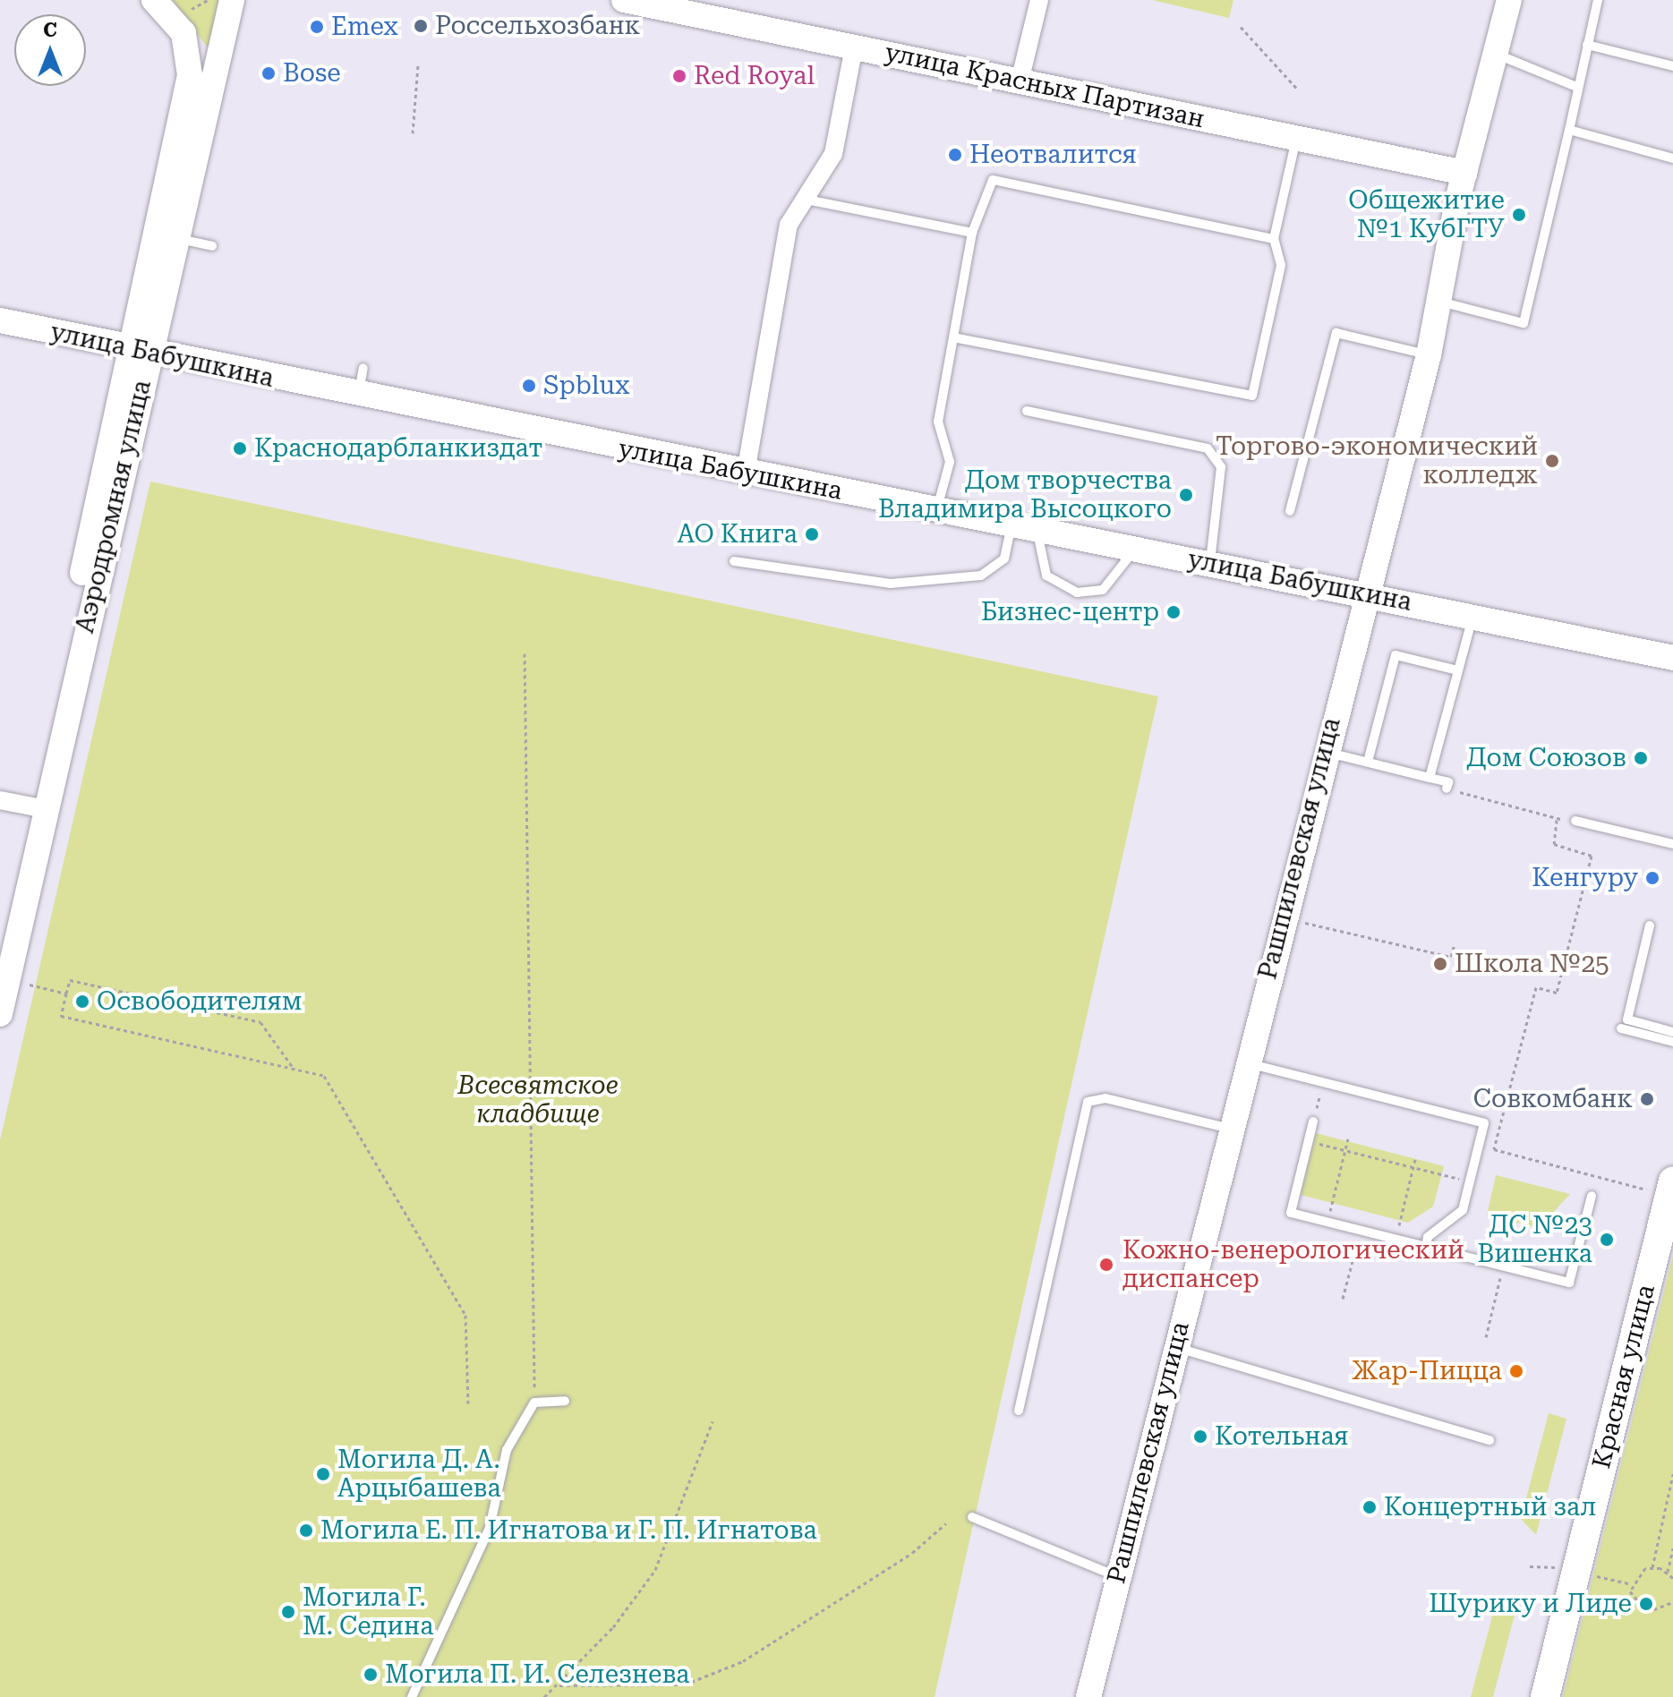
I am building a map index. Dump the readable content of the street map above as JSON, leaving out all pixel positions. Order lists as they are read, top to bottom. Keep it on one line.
{"streets":{"main road":["Красная улица"],"street":["улица Красных Партизан","улица Бабушкина","Аэродромная улица","Рашпилевская улица"]},"crossings":[["улица Красных Партизан","Рашпилевская улица"],["улица Бабушкина","Аэродромная улица"],["улица Бабушкина","Рашпилевская улица"]],"parks":["Всесвятское кладбище"],"places":["Россельхозбанк","Emex","Bose","Red Royal","Неотвалится","Общежитие №1 КубГТУ","Spblux","Краснодарбланкиздат","Торгово-экономический колледж","Дом творчества Владимира Высоцкого","АО Книга","Бизнес-центр","Дом Союзов","Кенгуру","Школа №25","Освободителям","Совкомбанк","ДС №23 Вишенка","Кожно-венерологический диспансер","Жар-Пицца","Котельная","Могила Д. А. Арцыбашева","Концертный зал","Могила Е. П. Игнатова и Г. П. Игнатова","Шурику и Лиде","Могила Г. М. Седина","Могила П. И. Селезнева"],"north":"top"}
